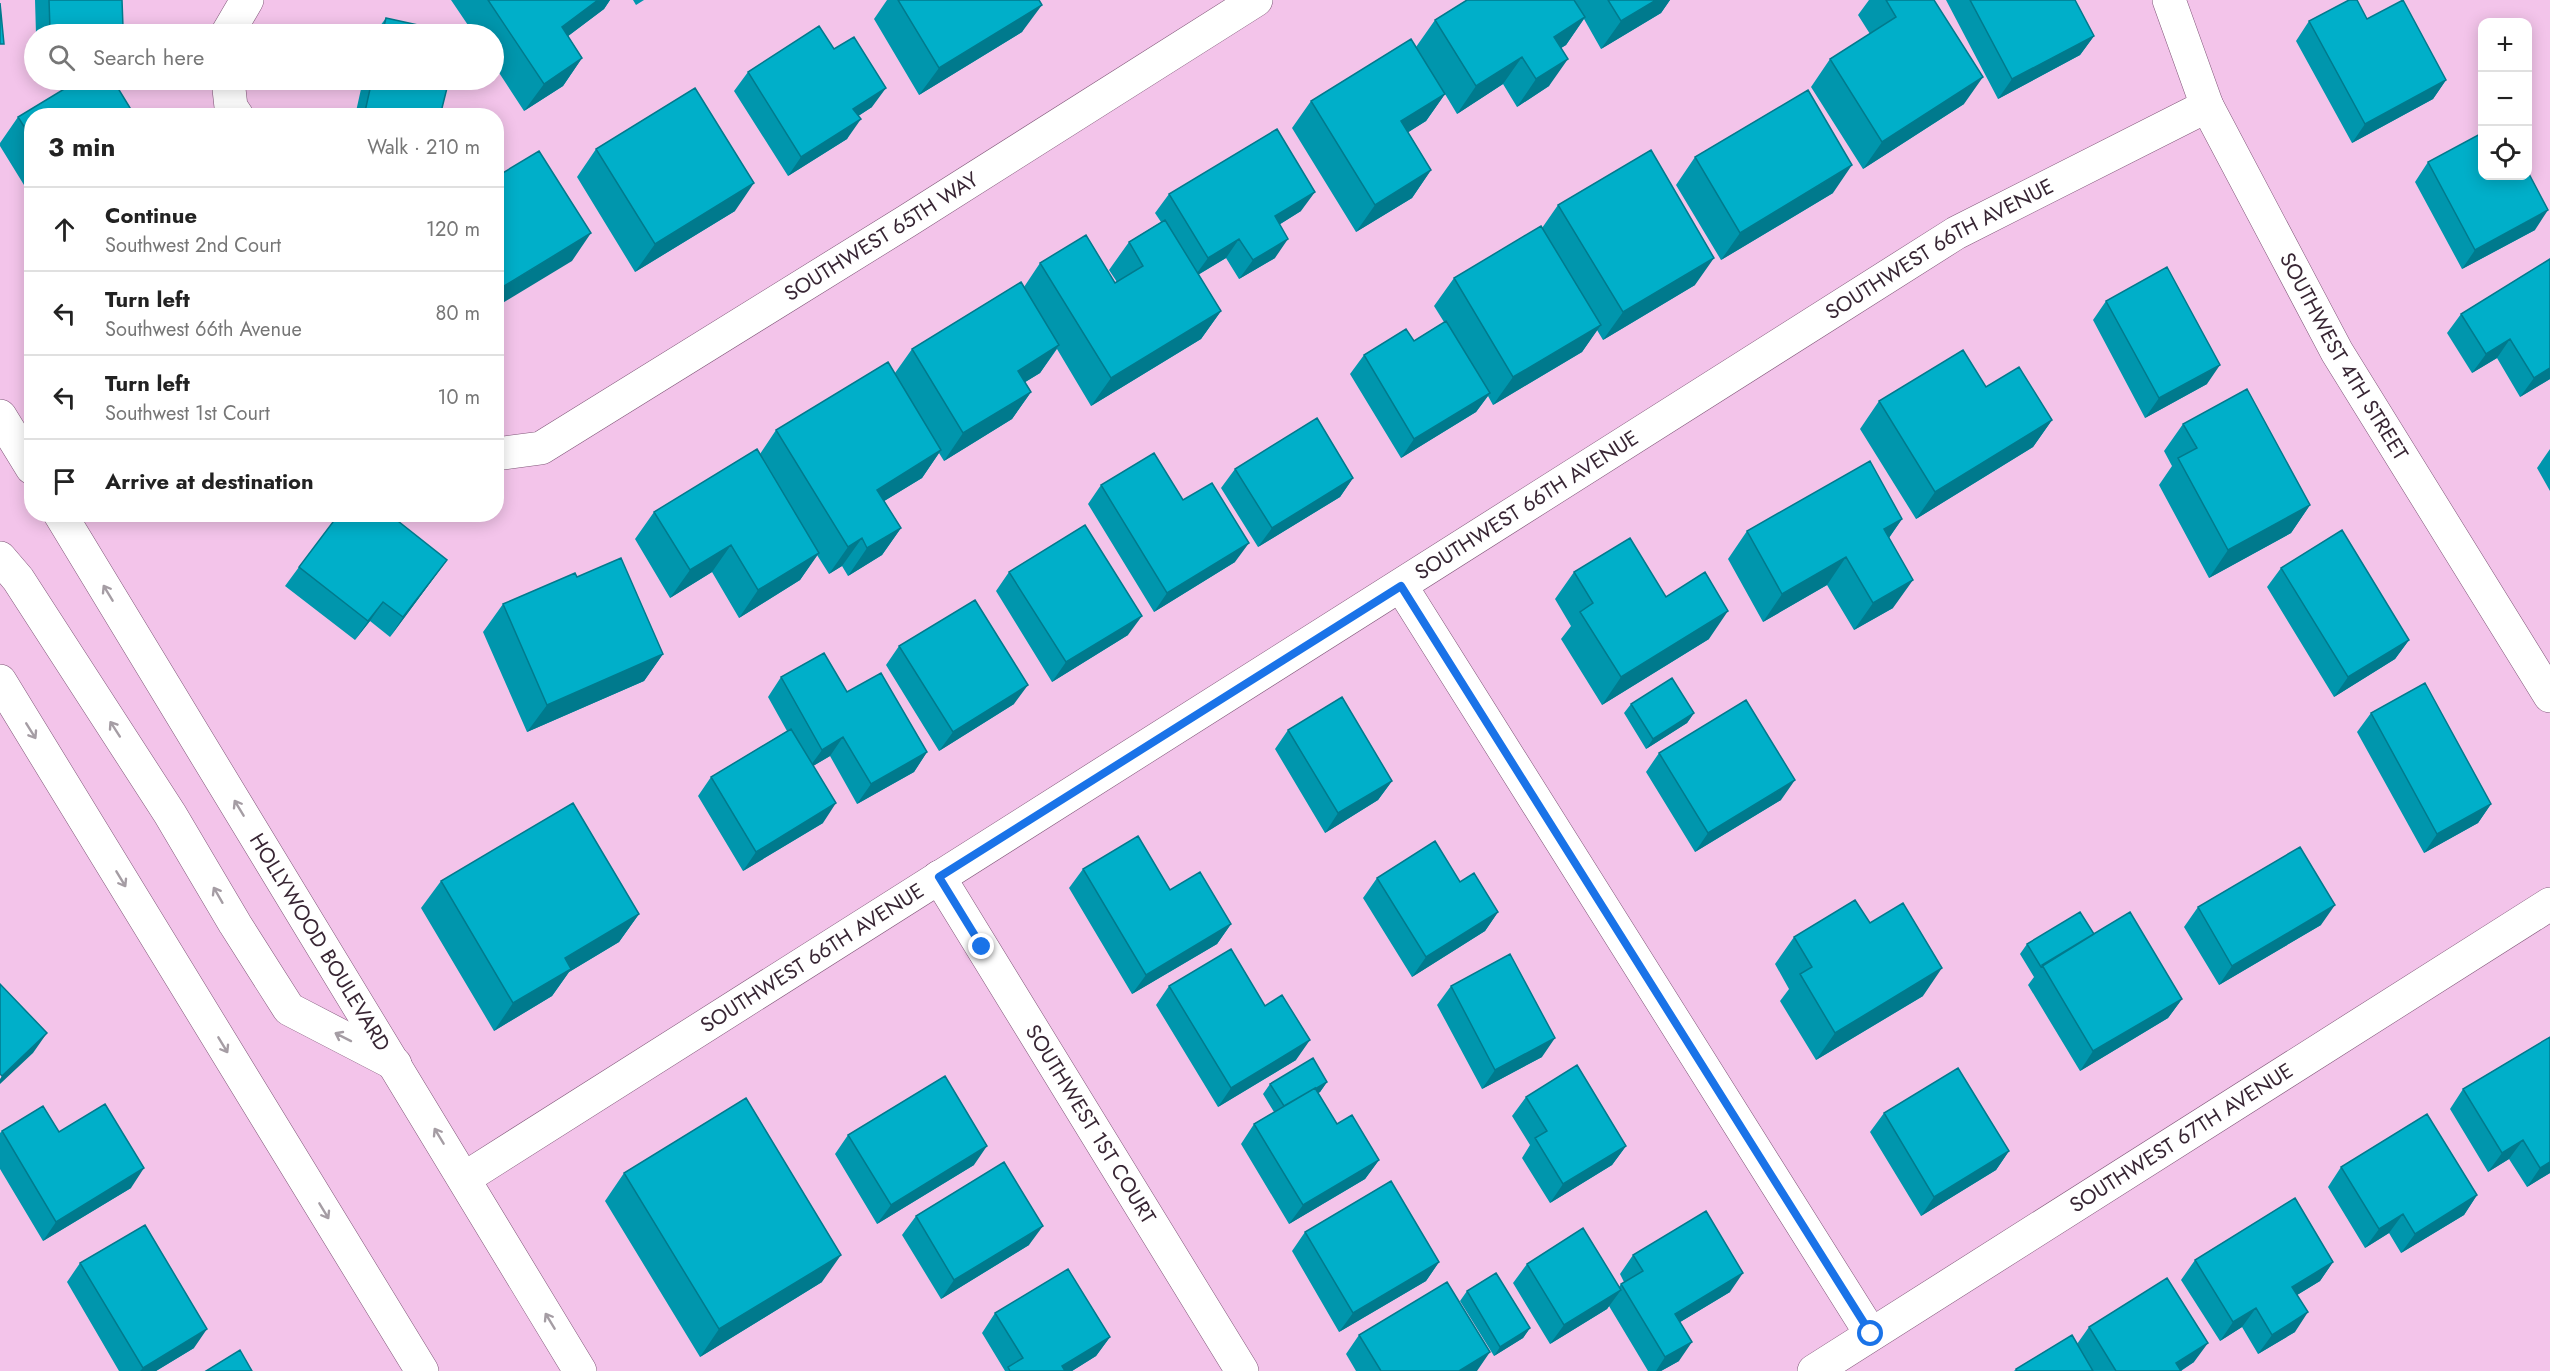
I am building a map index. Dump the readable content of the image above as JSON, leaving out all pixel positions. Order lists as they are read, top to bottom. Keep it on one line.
{"streets":{"main road":["SOUTHWEST 65TH WAY","SOUTHWEST 66TH AVENUE","SOUTHWEST 4TH STREET","HOLLYWOOD BOULEVARD","SOUTHWEST 1ST COURT","SOUTHWEST 67TH AVENUE"]},"crossings":[["SOUTHWEST 66TH AVENUE","SOUTHWEST 4TH STREET"],["SOUTHWEST 66TH AVENUE","HOLLYWOOD BOULEVARD"],["SOUTHWEST 66TH AVENUE","SOUTHWEST 1ST COURT"]],"page":{"map_buttons":["+","−"],"search":"Search here","heading":["3 min","Walk · 210 m"],"list":[["Continue","Southwest 2nd Court","120 m"],["Turn left","Southwest 66th Avenue","80 m"],["Turn left","Southwest 1st Court","10 m"],"Arrive at destination"]}}
